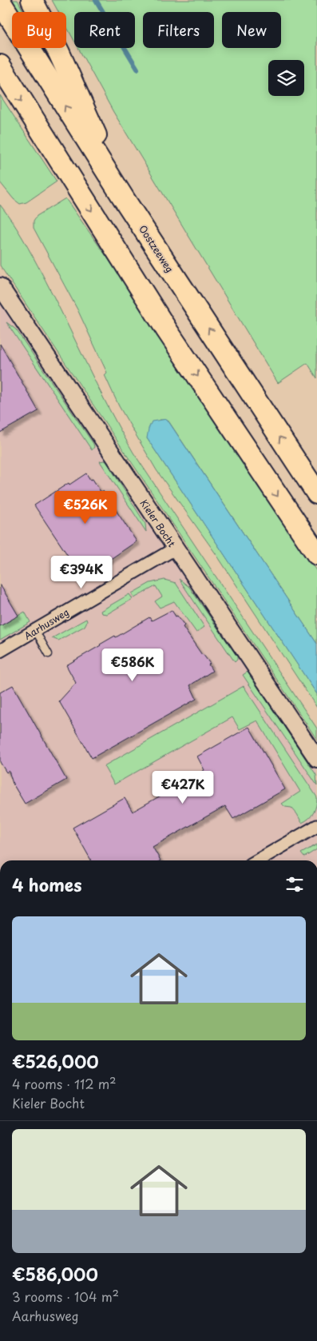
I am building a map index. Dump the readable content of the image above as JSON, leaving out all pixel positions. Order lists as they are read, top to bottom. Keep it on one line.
{"streets":{"highway":["Oostzeeweg"],"street":["Kieler Bocht","Aarhusweg"]},"crossings":[["Kieler Bocht","Aarhusweg"]],"page":{"chip":["Buy","Rent","Filters","New"],"price":["€526K","€394K","€586K","€427K"],"heading":"4 homes","list":[{"name":"€526,000","note":"4 rooms · 112 m² · Kieler Bocht"},{"name":"€586,000","note":"3 rooms · 104 m² · Aarhusweg"}]}}
